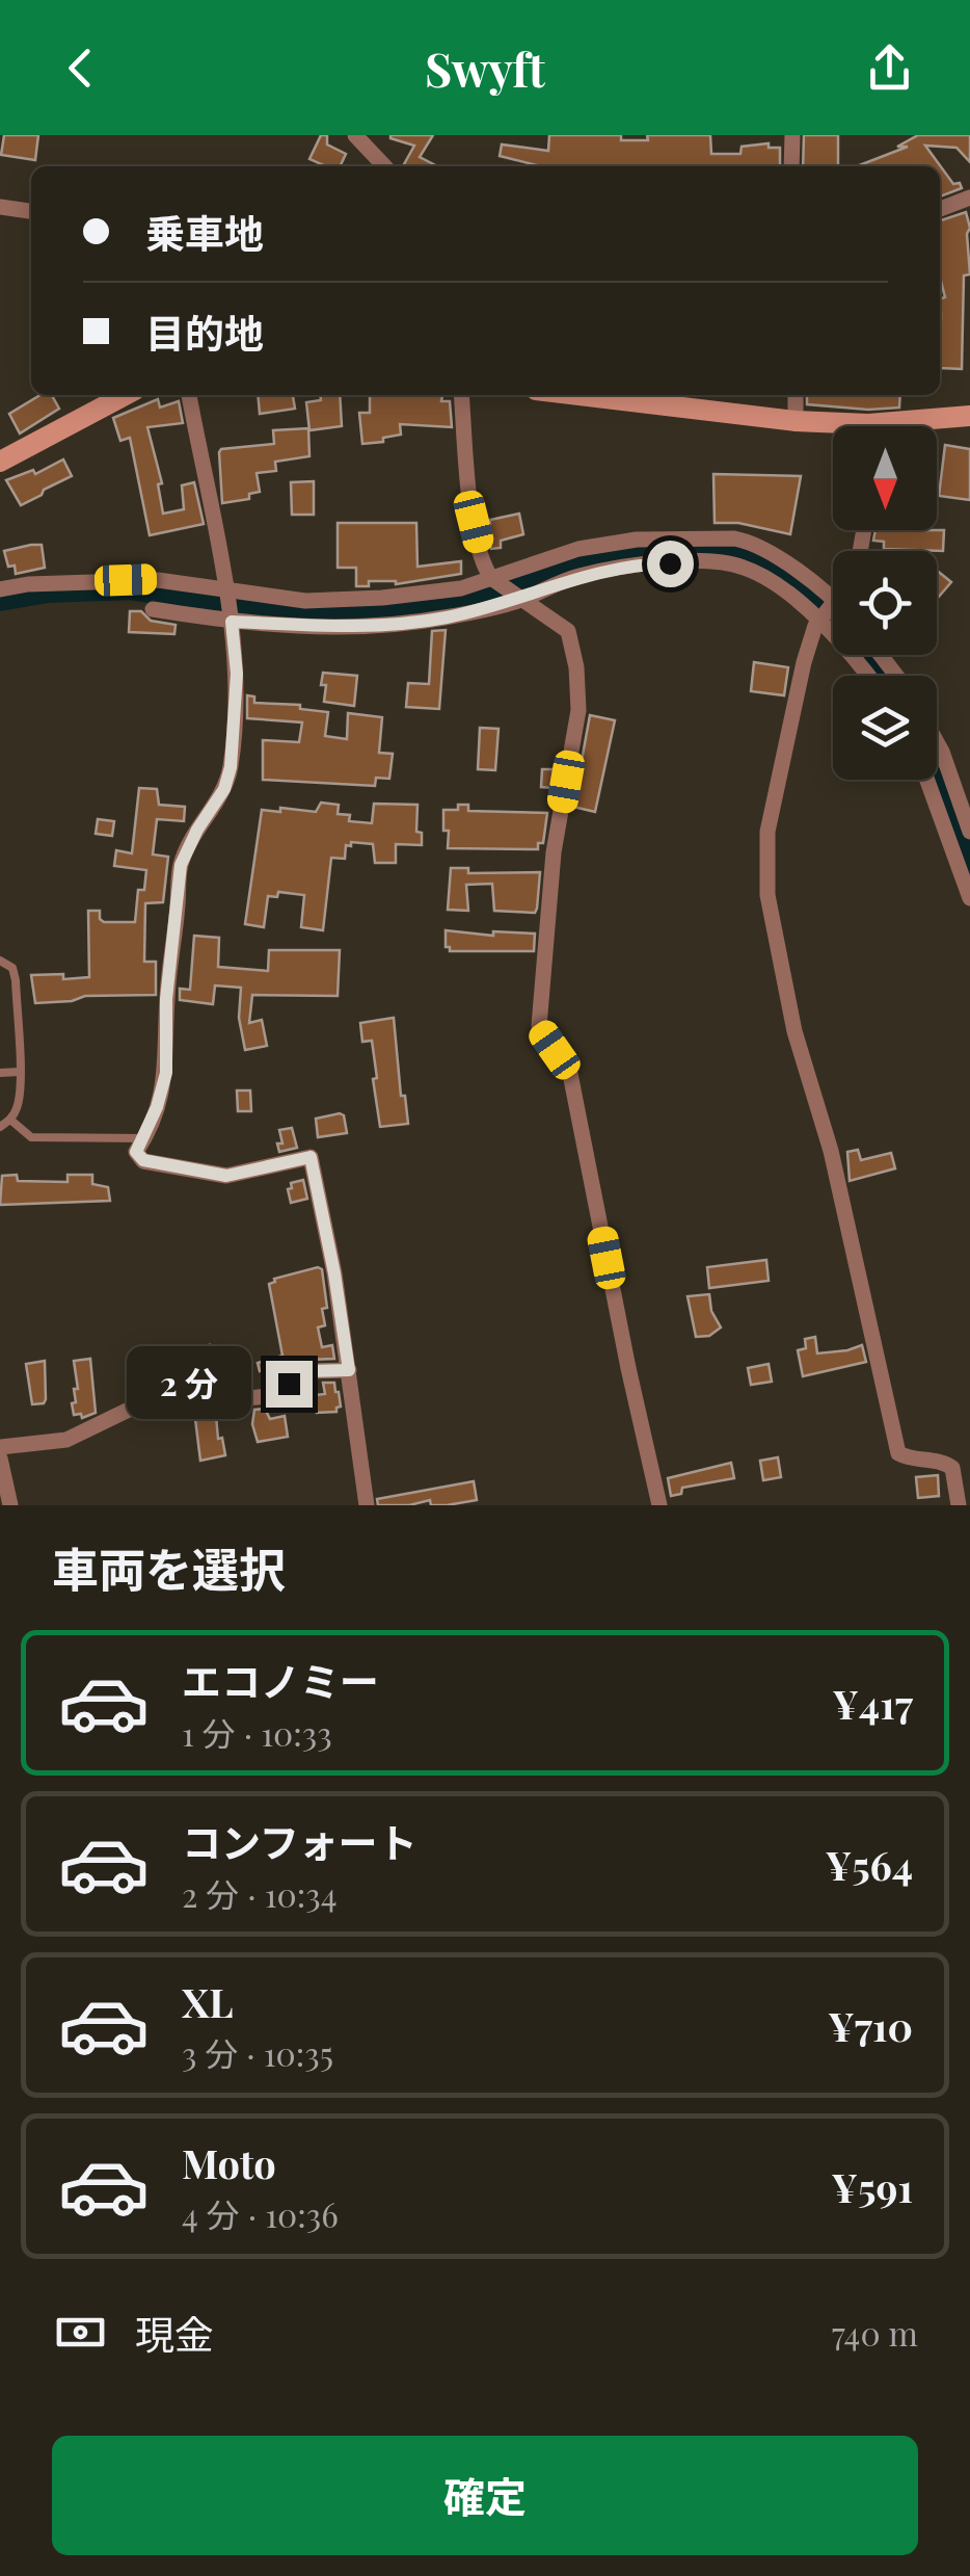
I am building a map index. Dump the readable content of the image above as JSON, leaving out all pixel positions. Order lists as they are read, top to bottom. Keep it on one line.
{"north":"bottom","page":{"header":"Swyft","banner":["乗車地","目的地"],"bubble":"2 分","heading":"車両を選択","list":[{"name":"エコノミー","note":"1 分 · 10:33","value":"¥417"},{"name":"コンフォート","note":"2 分 · 10:34","value":"¥564"},{"name":"XL","note":"3 分 · 10:35","value":"¥710"},{"name":"Moto","note":"4 分 · 10:36","value":"¥591"}],"pay":["現金","740 m"],"buttons":"確定"}}
